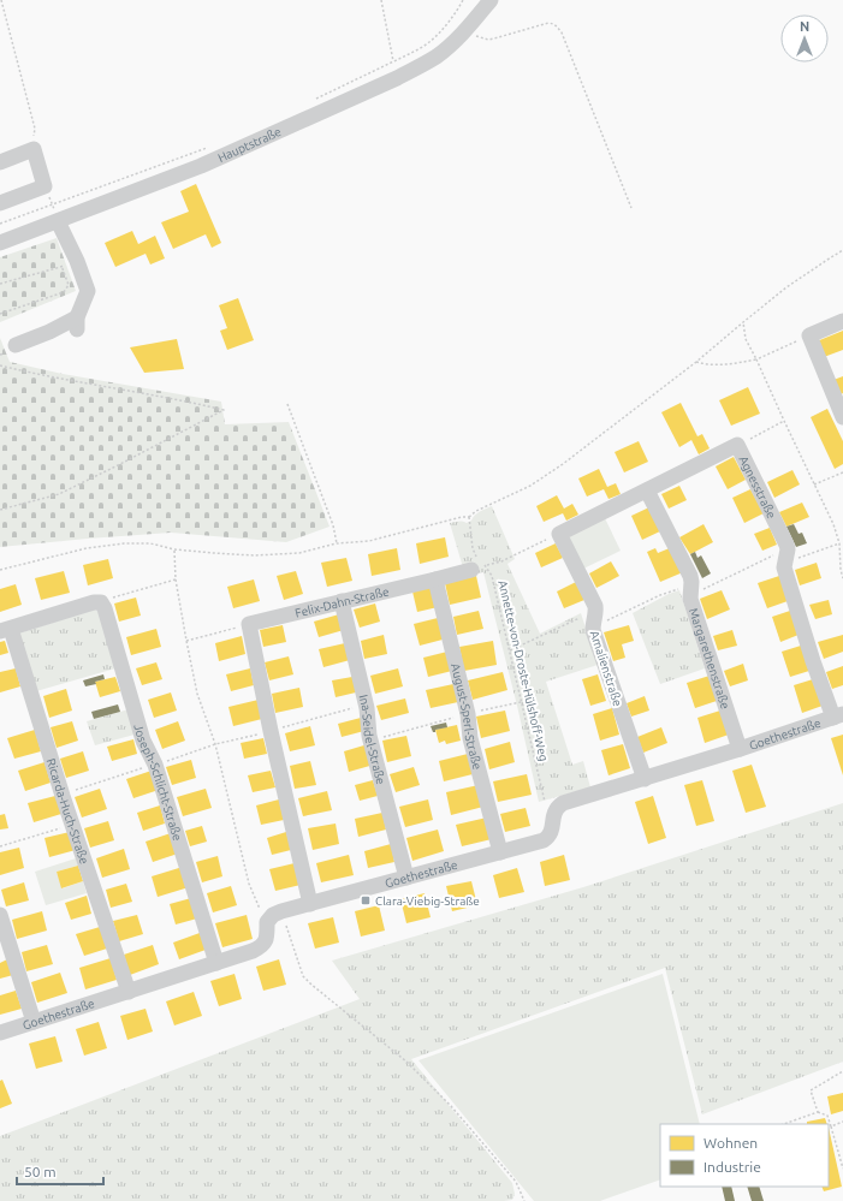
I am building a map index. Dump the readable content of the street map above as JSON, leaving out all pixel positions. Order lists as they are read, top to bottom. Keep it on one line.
{"streets":{"street":["Hauptstraße","Agnesstraße","Felix-Dahn-Straße","Margarethenstraße","Amalienstraße","August-Sperl-Straße","Goethestraße","Ina-Seidel-Straße","Joseph-Schlicht-Straße","Ricarda-Huch-Straße"],"path":["Annette-von-Droste-Hülshoff-Weg"]},"crossings":[["Agnesstraße","Margarethenstraße"],["Agnesstraße","Amalienstraße"],["Agnesstraße","Goethestraße"],["Felix-Dahn-Straße","Annette-von-Droste-Hülshoff-Weg"],["Felix-Dahn-Straße","August-Sperl-Straße"],["Felix-Dahn-Straße","Ina-Seidel-Straße"],["Margarethenstraße","Goethestraße"],["Amalienstraße","Goethestraße"],["Annette-von-Droste-Hülshoff-Weg","Goethestraße"],["August-Sperl-Straße","Goethestraße"],["Goethestraße","Ina-Seidel-Straße"],["Goethestraße","Joseph-Schlicht-Straße"],["Goethestraße","Ricarda-Huch-Straße"]],"places":{"transit":["Clara-Viebig-Straße"]},"legend":["Wohnen","Industrie"],"scale_bar":"50 m","north":"top"}
